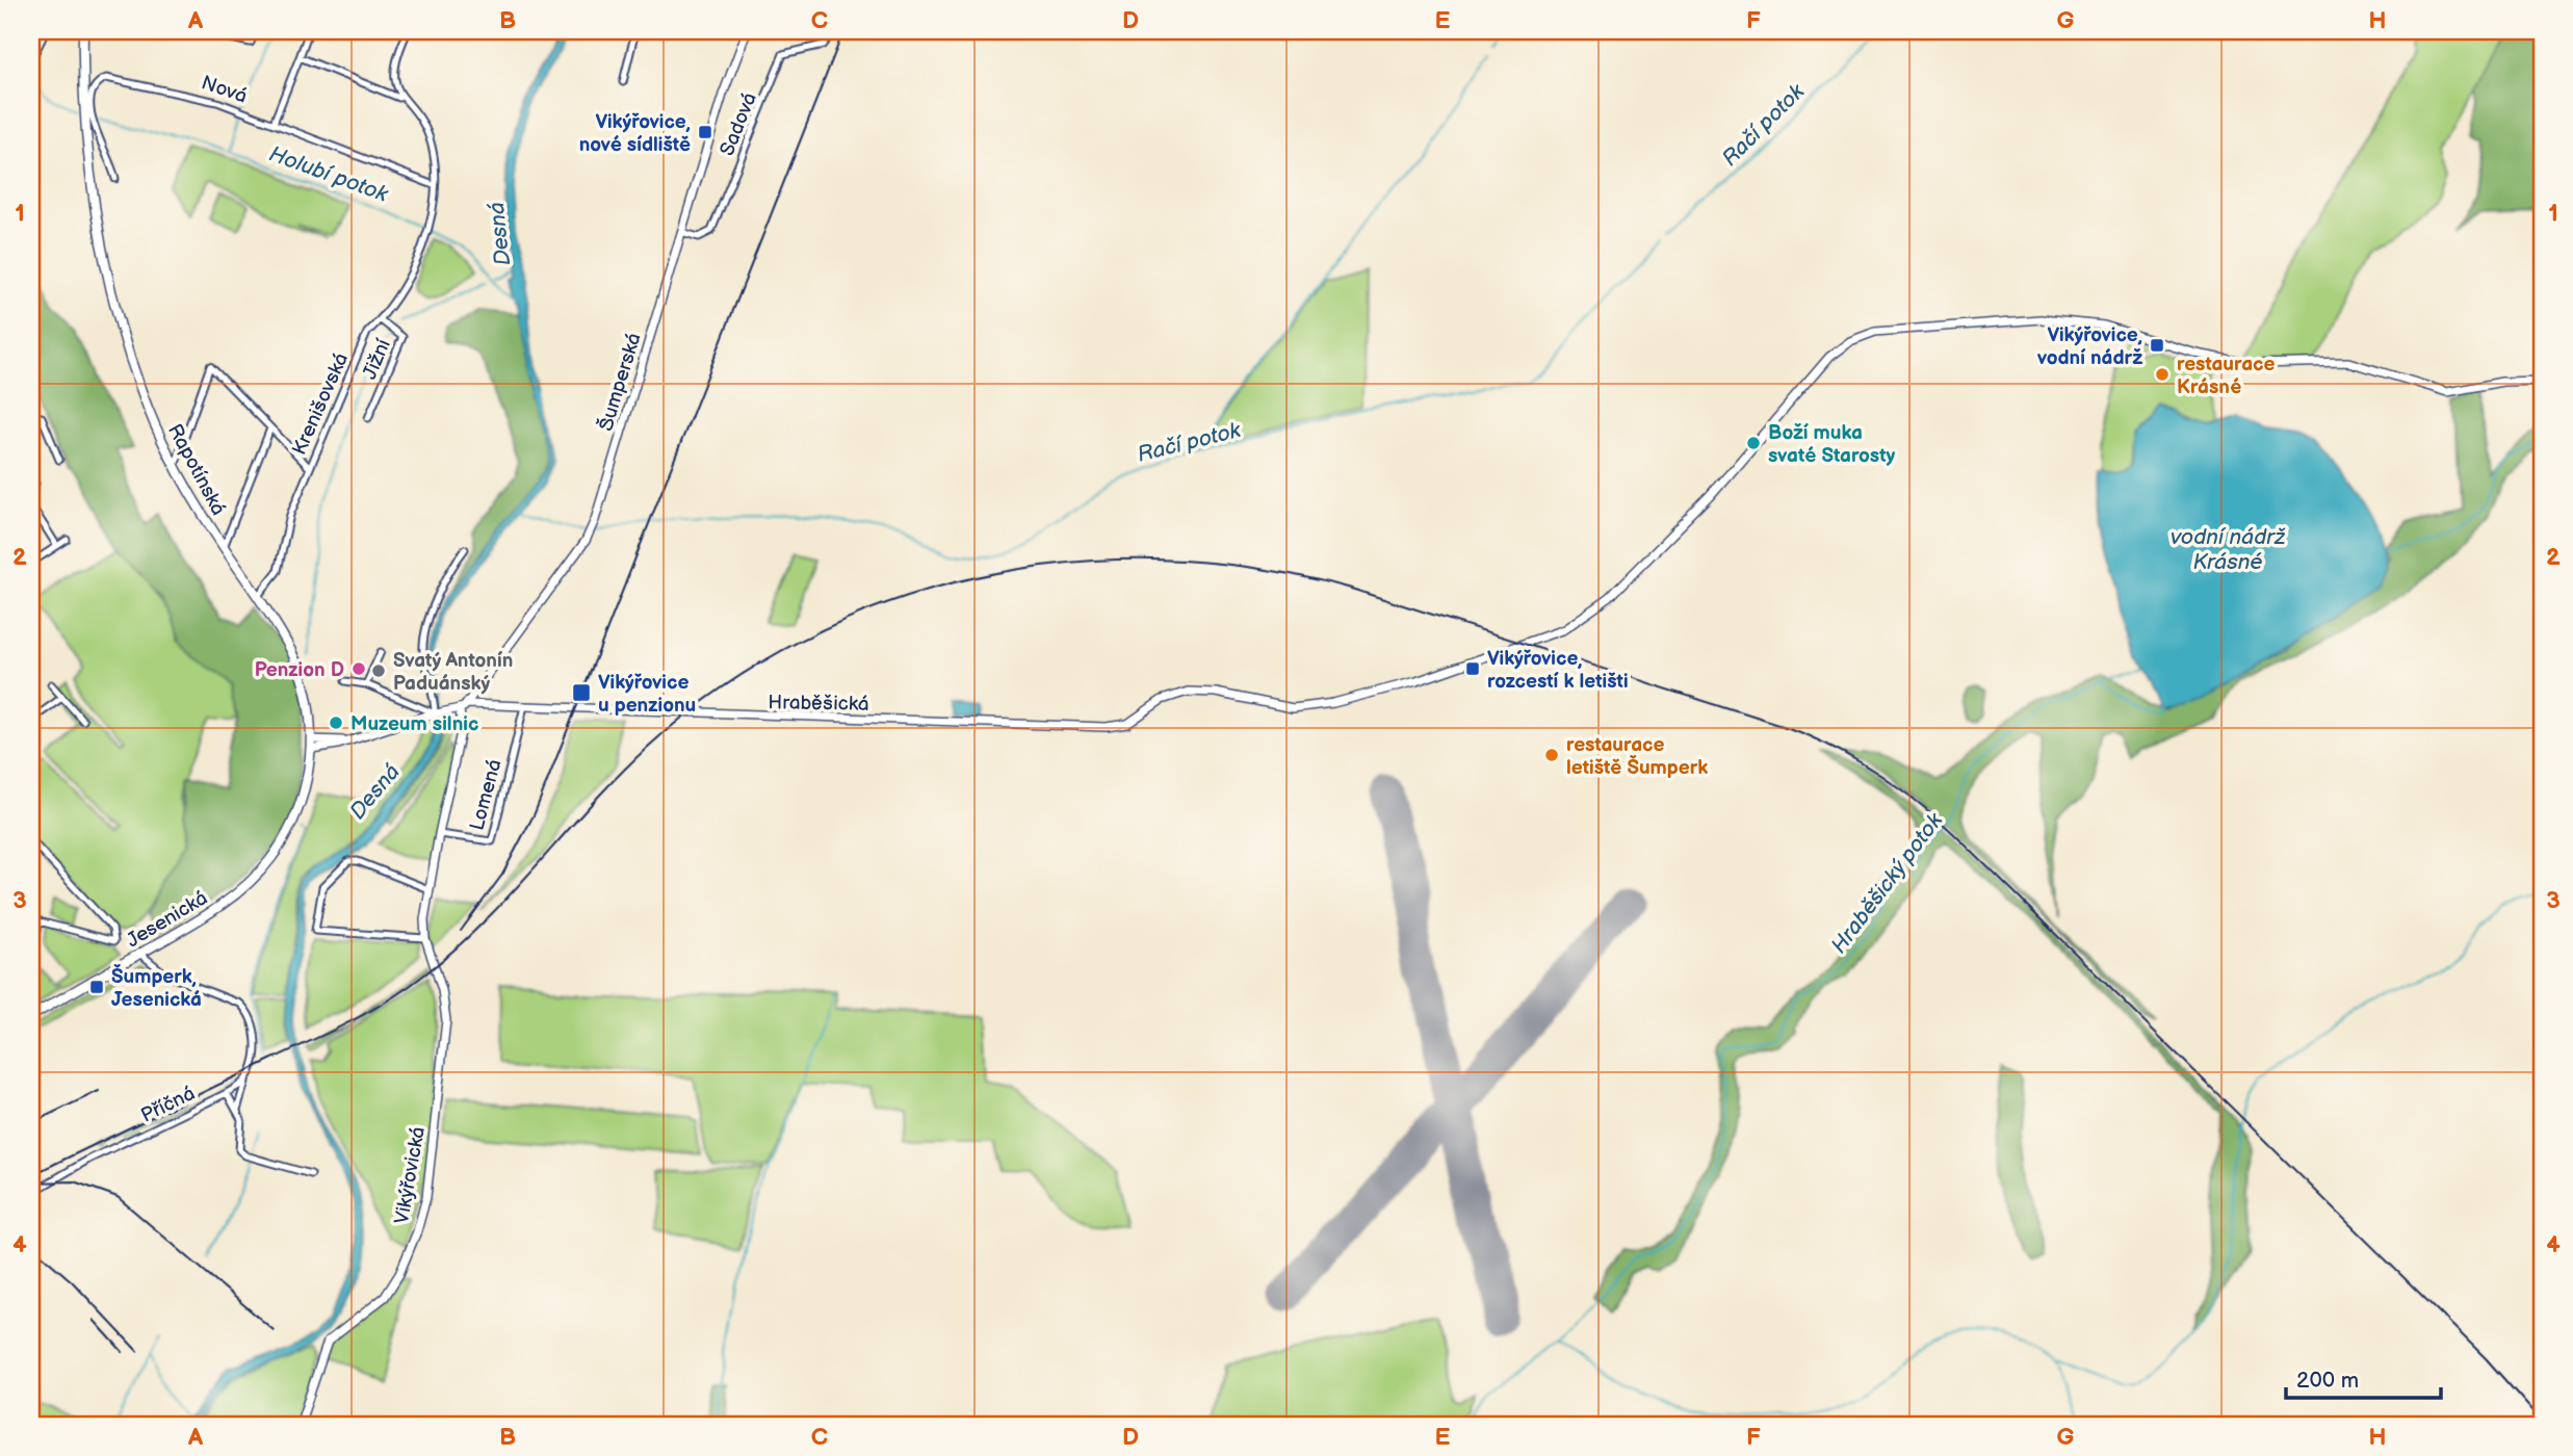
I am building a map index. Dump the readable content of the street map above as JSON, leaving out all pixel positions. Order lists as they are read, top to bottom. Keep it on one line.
{"streets":{"main road":["Rapotínská","Jesenická"],"street":["Nová","Sadová","Jižní","Šumperská","Krenišovská","Hraběšická","Lomená","Příčná","Vikýřovická"]},"crossings":[["Nová","Krenišovská"],["Sadová","Šumperská"],["Jižní","Krenišovská"],["Šumperská","Hraběšická"],["Šumperská","Vikýřovická"],["Krenišovská","Rapotínská"],["Rapotínská","Jesenická"],["Hraběšická","Lomená"],["Lomená","Vikýřovická"]],"water":["Račí potok","Holubí potok","Desná","vodní nádrž Krásné","Hraběšický potok"],"places":{"transit":["Vikýřovice, nové sídliště","Vikýřovice, vodní nádrž","Vikýřovice, rozcestí k letišti","Vikýřovice u penzionu","Šumperk, Jesenická"],"other":["restaurace Krásné","Boží muka svaté Starosty","Penzion D","Svatý Antonín Paduánský","Muzeum silnic","restaurace letiště Šumperk"]},"scale_bar":"200 m","grid":{"columns":["A","B","C","D","E","F","G","H"],"rows":["1","2","3","4"]}}
